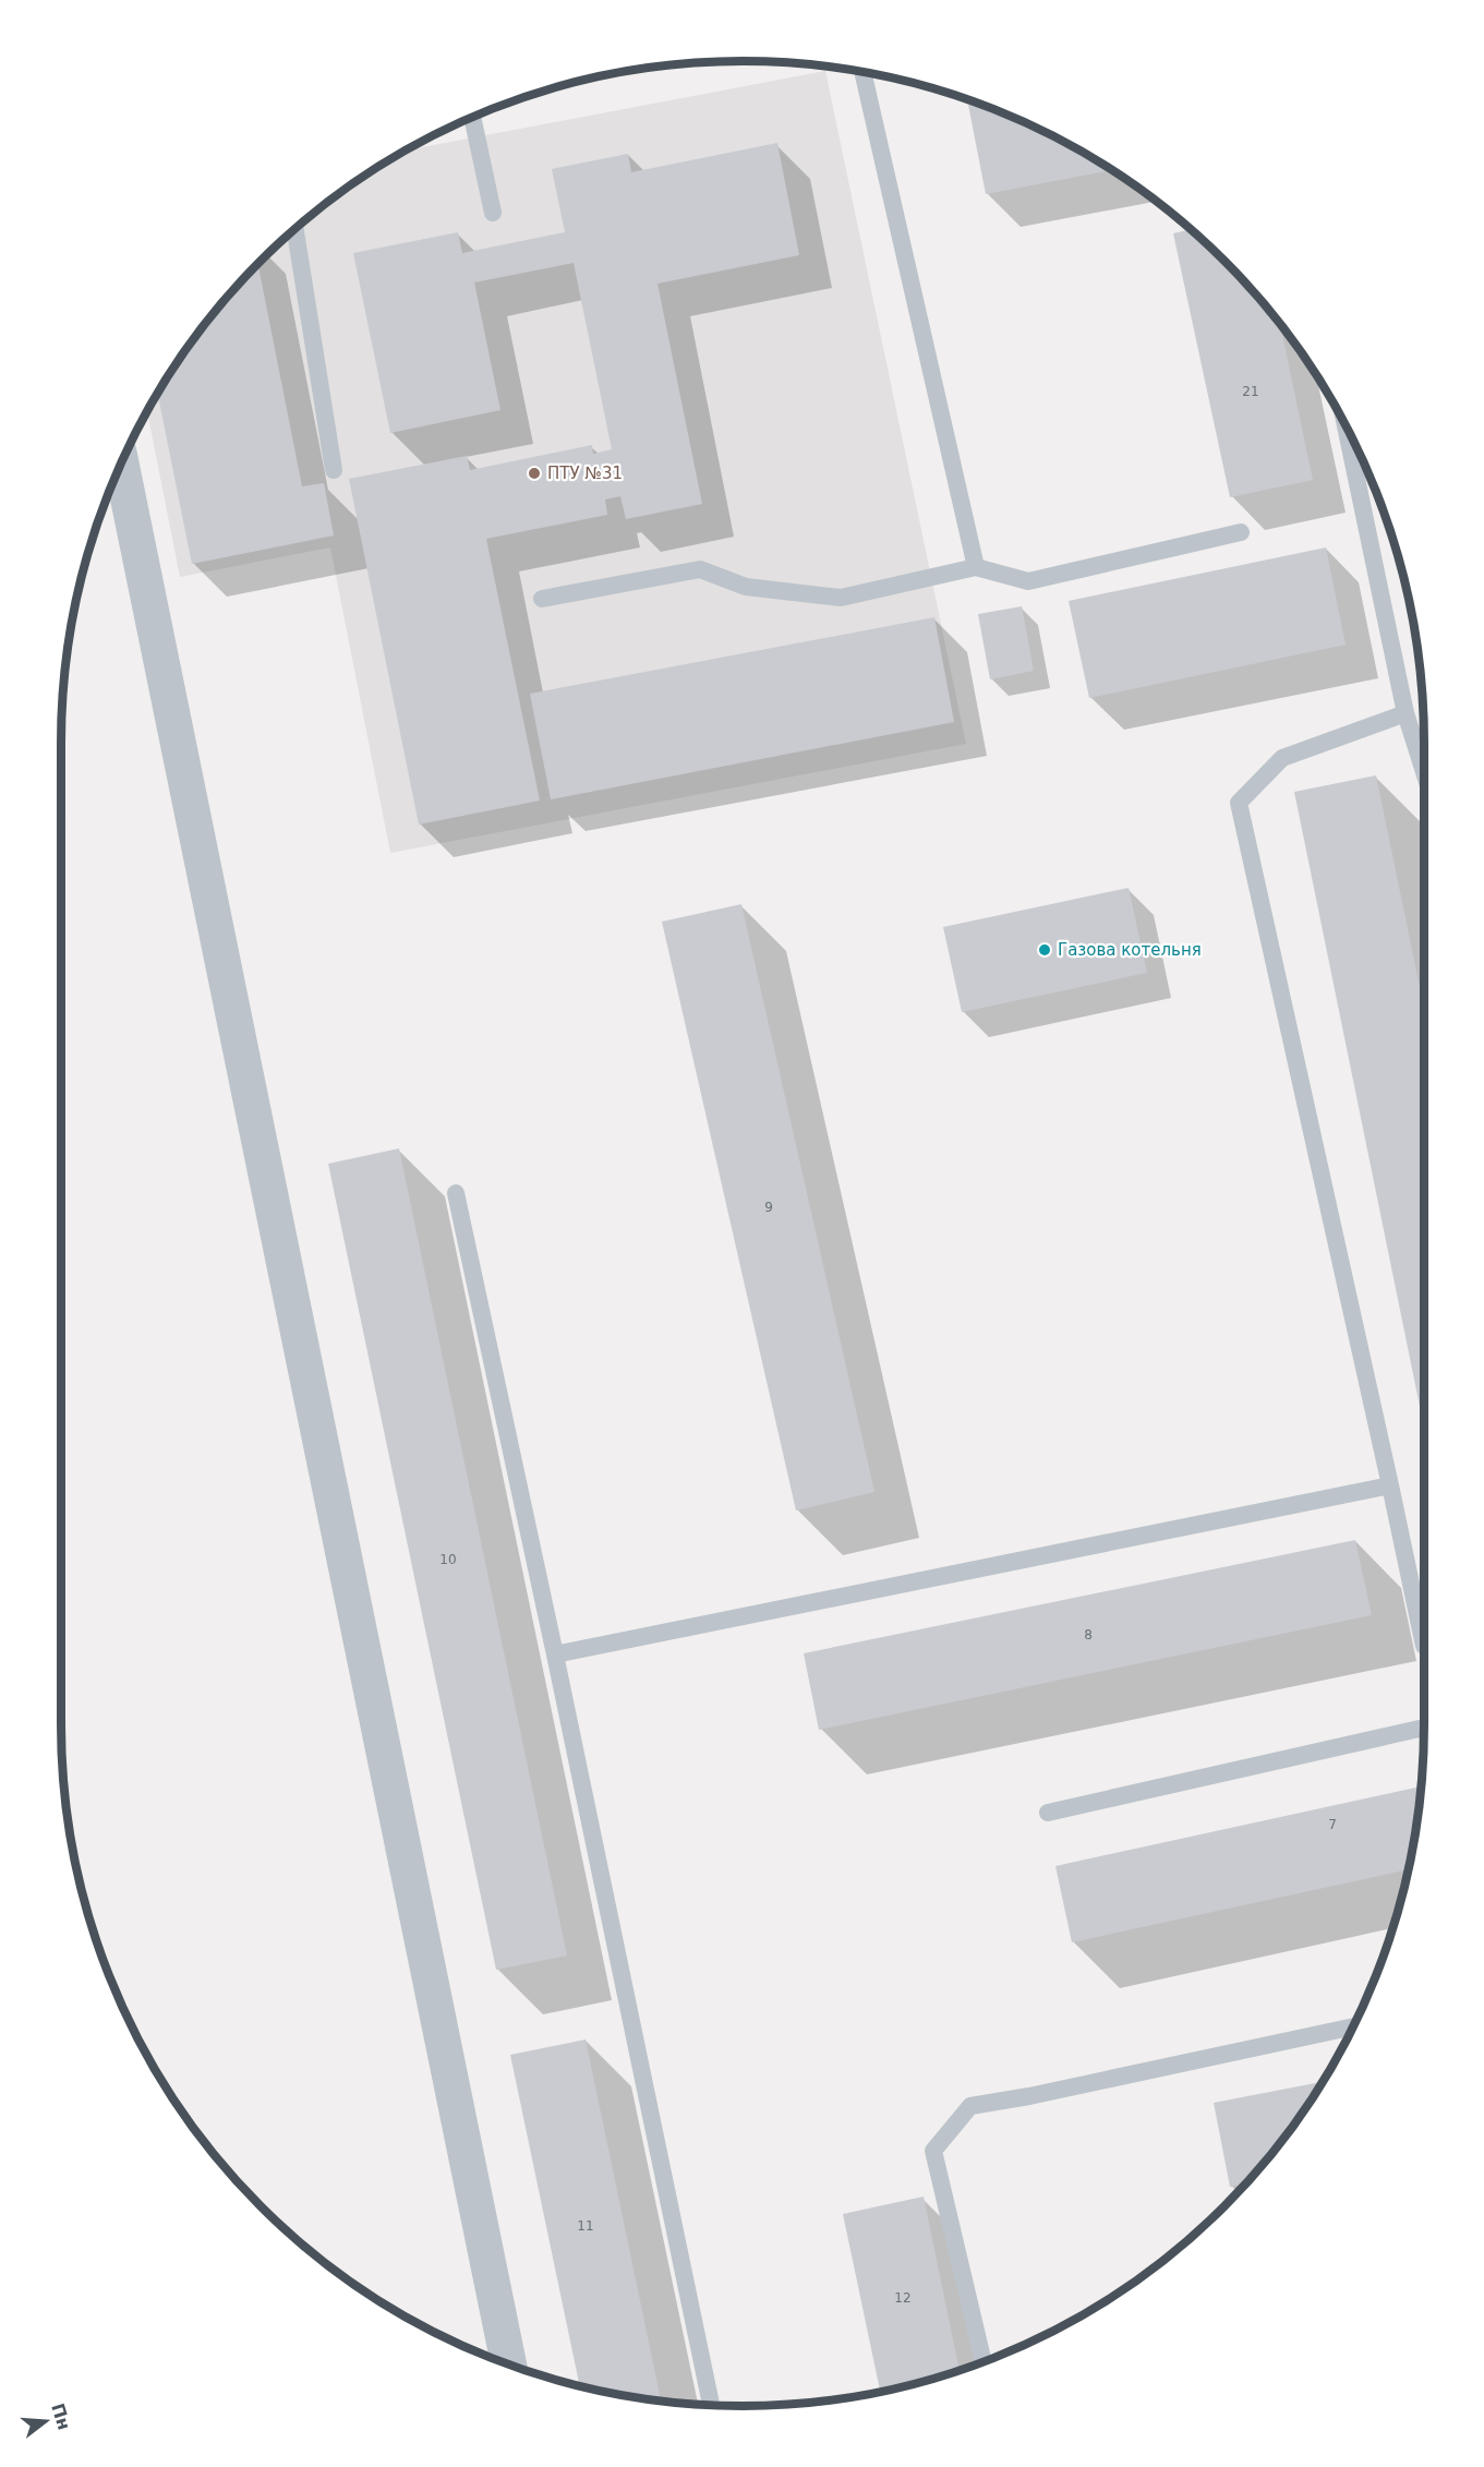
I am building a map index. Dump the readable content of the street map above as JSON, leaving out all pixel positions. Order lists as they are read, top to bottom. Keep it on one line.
{"places":["ПТУ №31","Газова котельня"],"house_numbers":["21","9","10","8","7","11","12"],"north":"right"}
